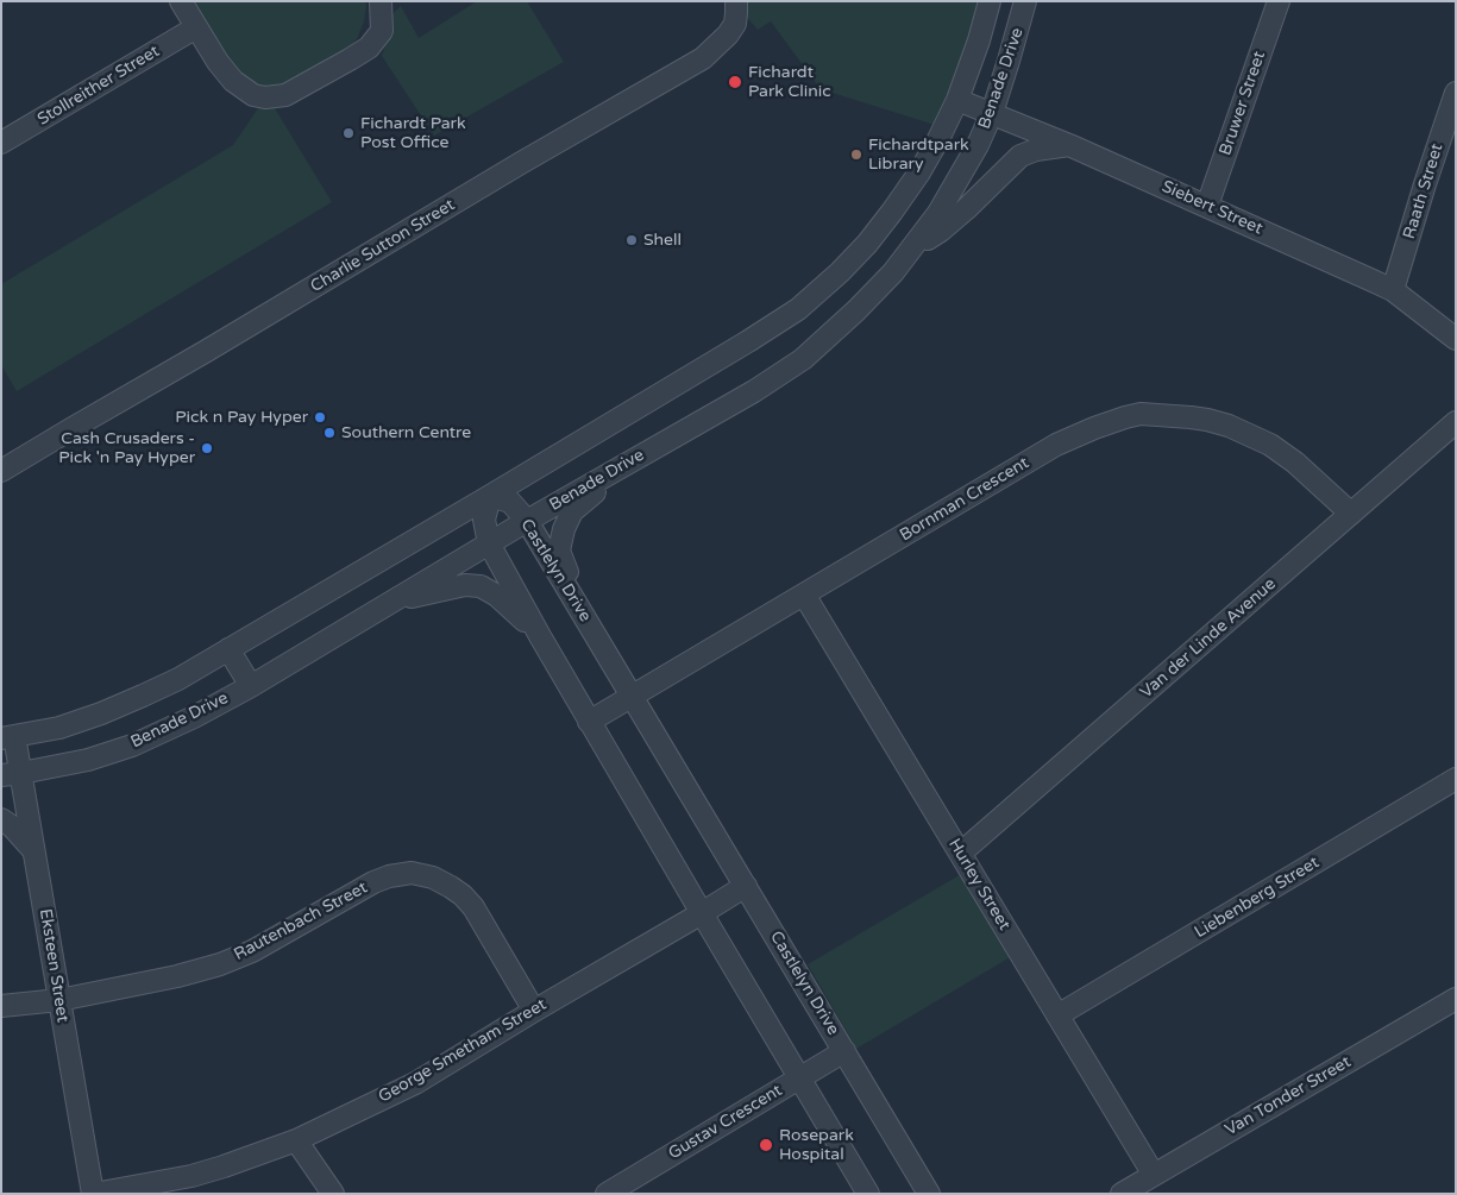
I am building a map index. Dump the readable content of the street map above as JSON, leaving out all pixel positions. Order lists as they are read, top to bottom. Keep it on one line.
{"streets":{"street":["Benade Drive","Stollreither Street","Bruwer Street","Raath Street","Siebert Street","Charlie Sutton Street","Bornman Crescent","Castlelyn Drive","Van der Linde Avenue","Hurley Street","Liebenberg Street","Rautenbach Street","Eksteen Street","George Smetham Street","Van Tonder Street","Gustav Crescent"]},"crossings":[["Benade Drive","Siebert Street"],["Benade Drive","Castlelyn Drive"],["Benade Drive","Eksteen Street"],["Bruwer Street","Siebert Street"],["Raath Street","Siebert Street"],["Bornman Crescent","Castlelyn Drive"],["Bornman Crescent","Van der Linde Avenue"],["Bornman Crescent","Hurley Street"],["Castlelyn Drive","George Smetham Street"],["Castlelyn Drive","Gustav Crescent"],["Van der Linde Avenue","Hurley Street"],["Hurley Street","Liebenberg Street"],["Hurley Street","Van Tonder Street"],["Rautenbach Street","Eksteen Street"],["Rautenbach Street","George Smetham Street"],["Eksteen Street","George Smetham Street"]],"places":["Fichardt Park Clinic","Fichardt Park Post Office","Fichardtpark Library","Shell","Pick n Pay Hyper","Southern Centre","Cash Crusaders - Pick 'n Pay Hyper","Rosepark Hospital"]}
